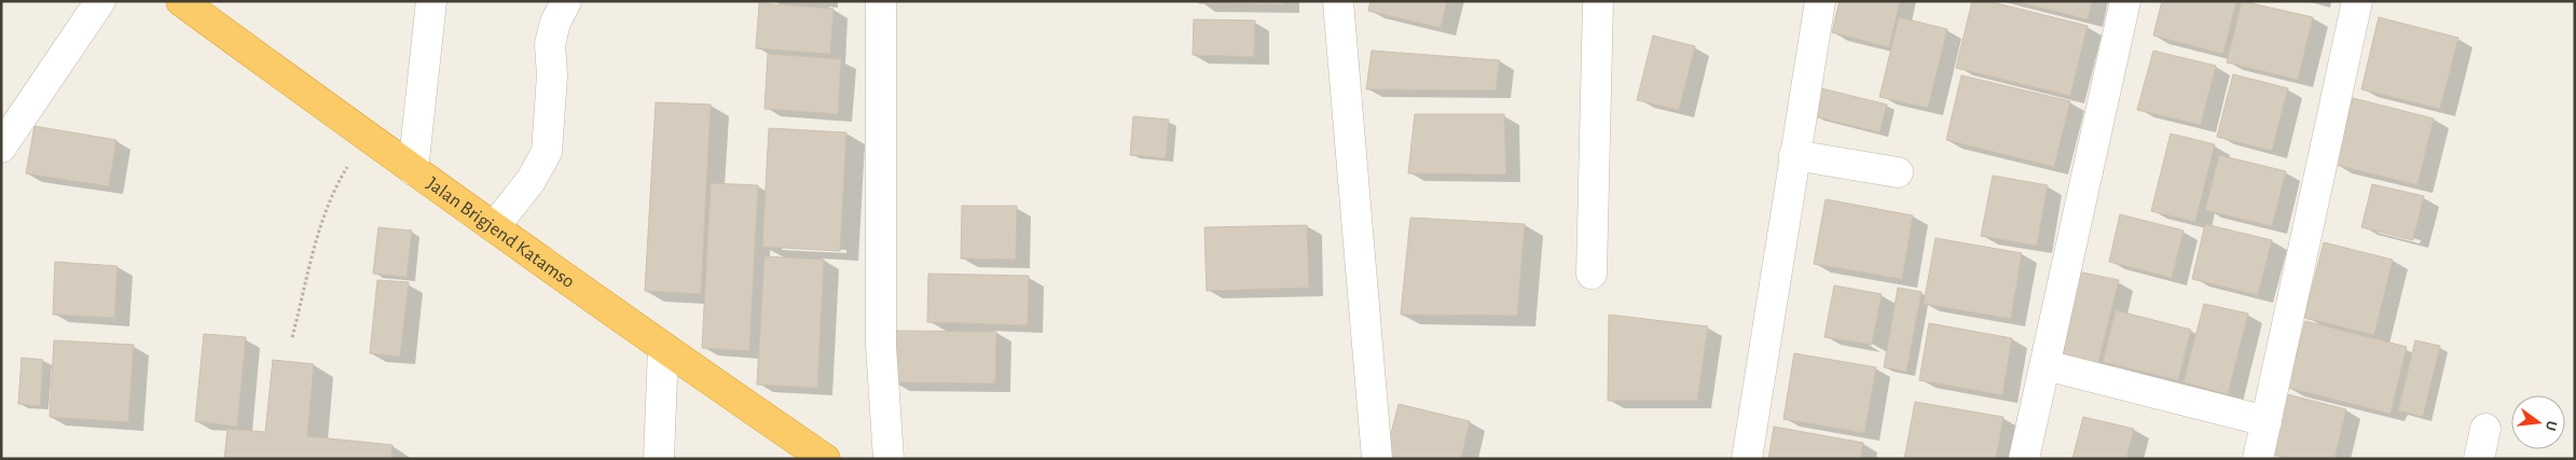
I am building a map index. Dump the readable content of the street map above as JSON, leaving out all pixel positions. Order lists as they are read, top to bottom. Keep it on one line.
{"streets":{"highway":["Jalan Brigjend Katamso"]},"north":"right"}
